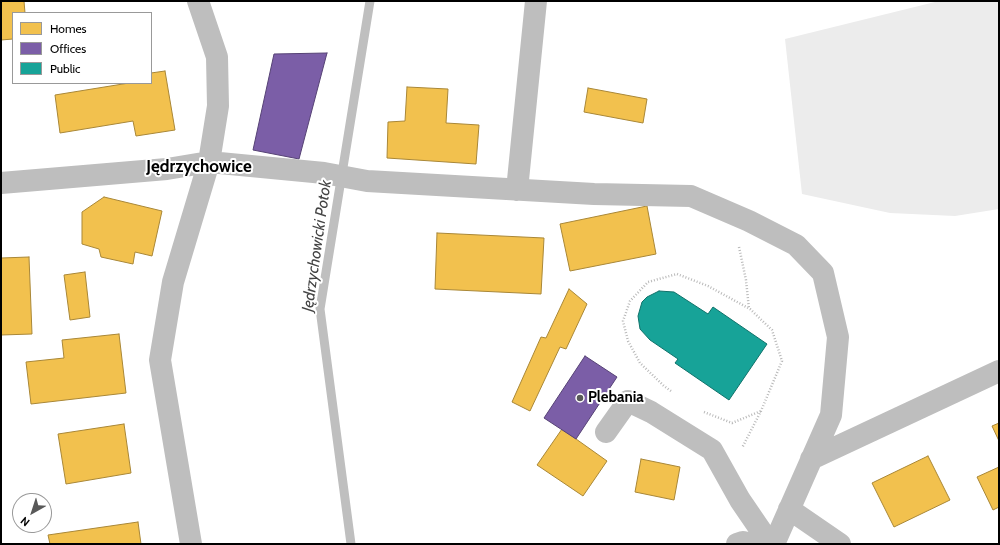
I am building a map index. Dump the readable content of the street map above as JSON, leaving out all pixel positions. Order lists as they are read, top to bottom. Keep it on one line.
{"districts":["Jędrzychowice"],"water":["Jędrzychowicki Potok"],"places":["Plebania"],"legend":["Homes","Offices","Public"],"north":"bottom left"}
